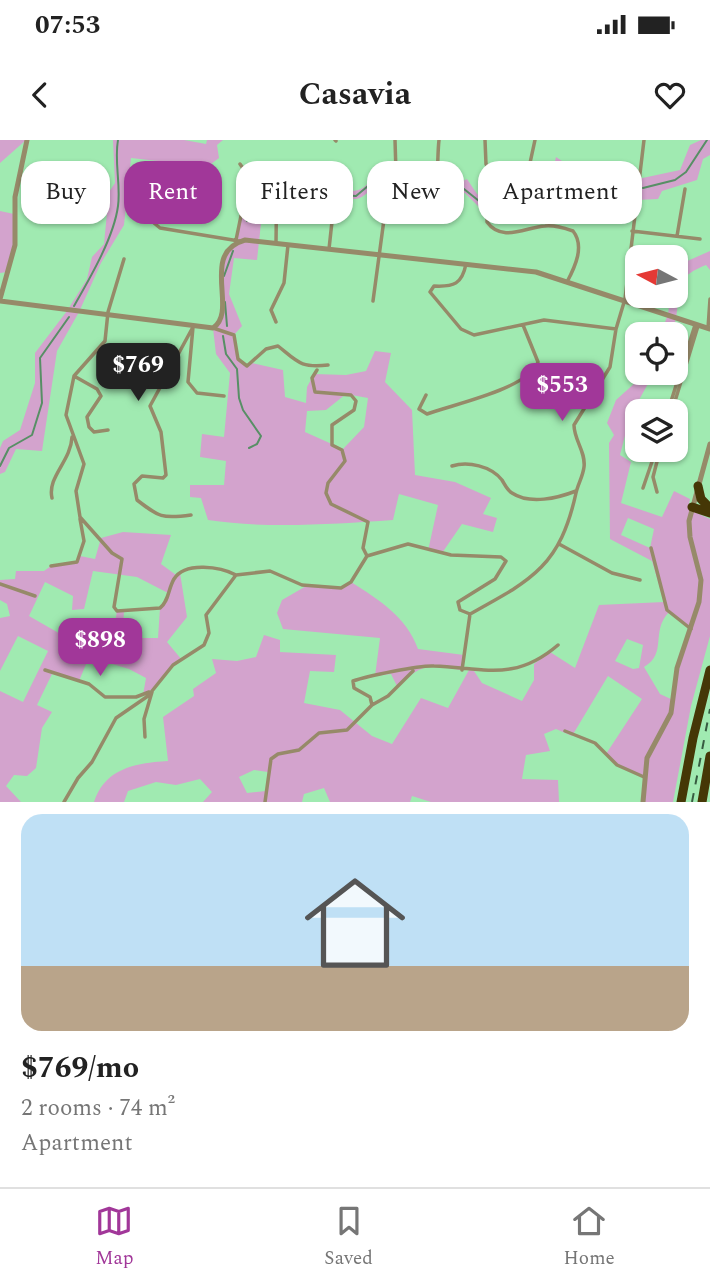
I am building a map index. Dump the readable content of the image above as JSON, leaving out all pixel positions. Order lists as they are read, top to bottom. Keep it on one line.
{"north":"left","page":{"status":"07:53","header":"Casavia","chip":["Buy","Rent","Filters","New","Apartment"],"price":["$769","$553","$898"],"list":[{"name":"$769/mo","note":"2 rooms · 74 m² · Apartment"}],"tabs":["Map","Saved","Home"]}}
